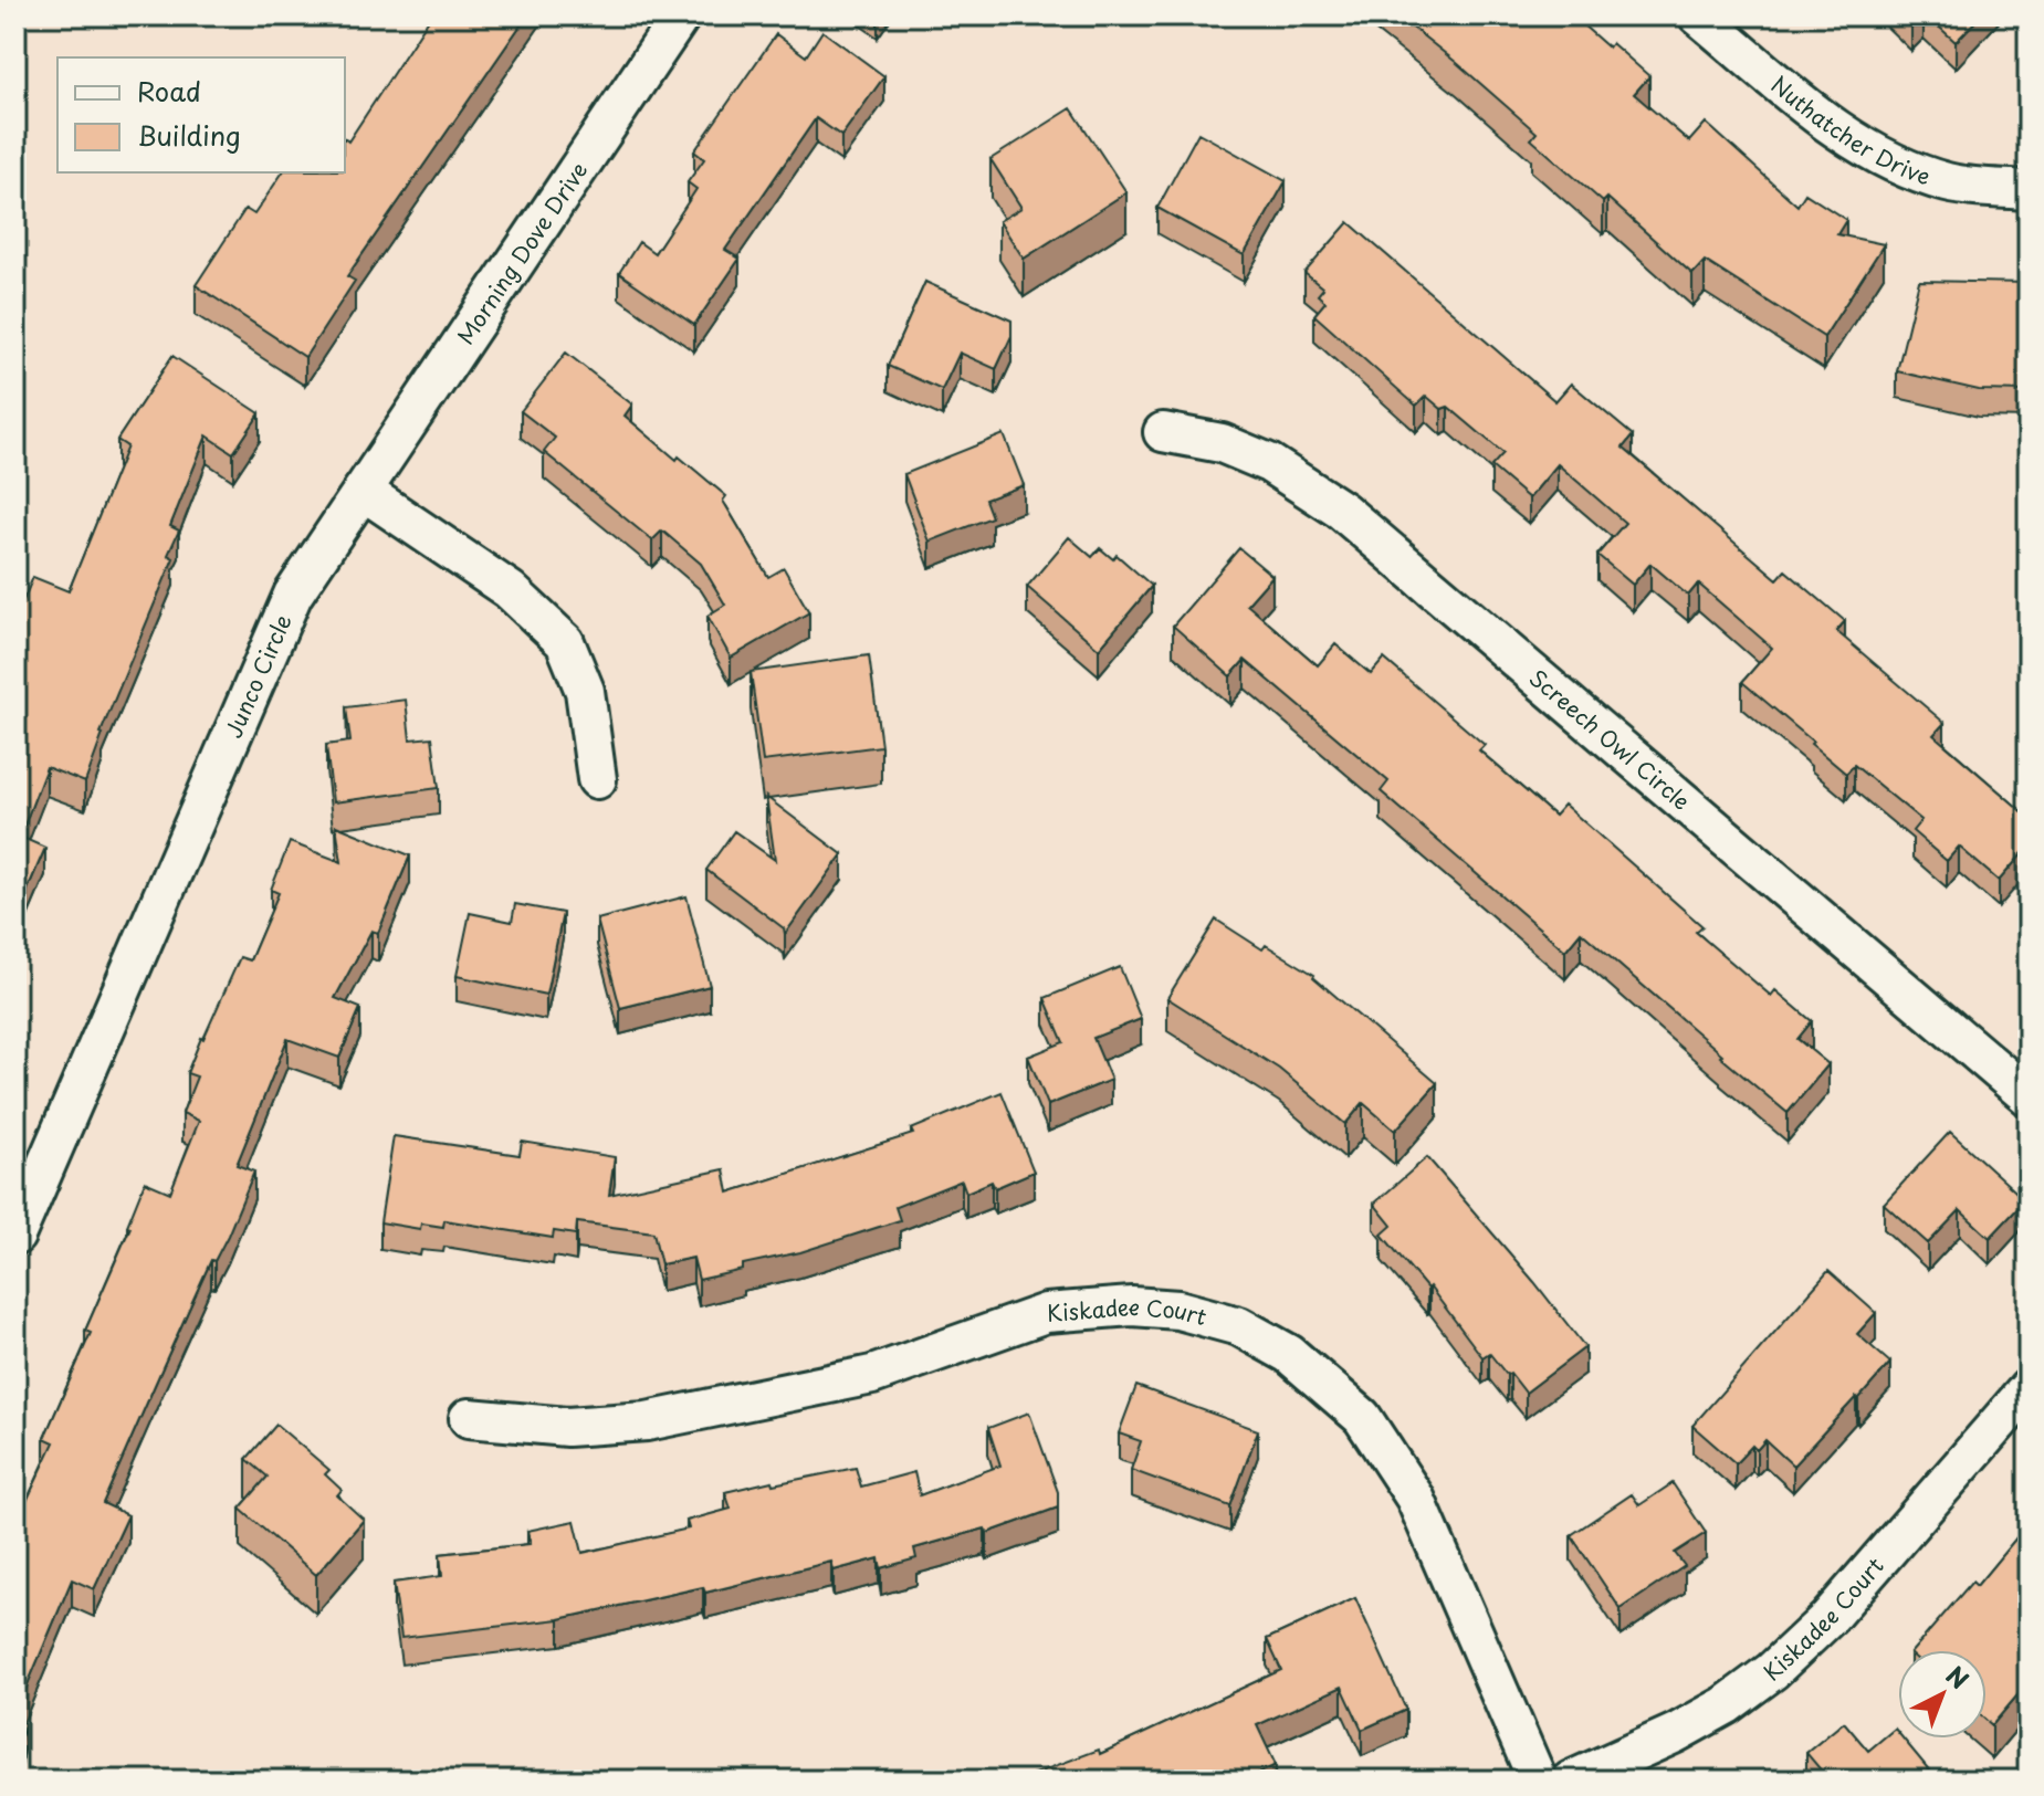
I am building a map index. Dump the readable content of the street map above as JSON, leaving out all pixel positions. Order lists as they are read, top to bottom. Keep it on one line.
{"streets":{"street":["Nuthatcher Drive","Morning Dove Drive","Junco Circle","Screech Owl Circle","Kiskadee Court"]},"crossings":[["Morning Dove Drive","Junco Circle"]],"legend":["Road","Building"],"north":"top right"}
